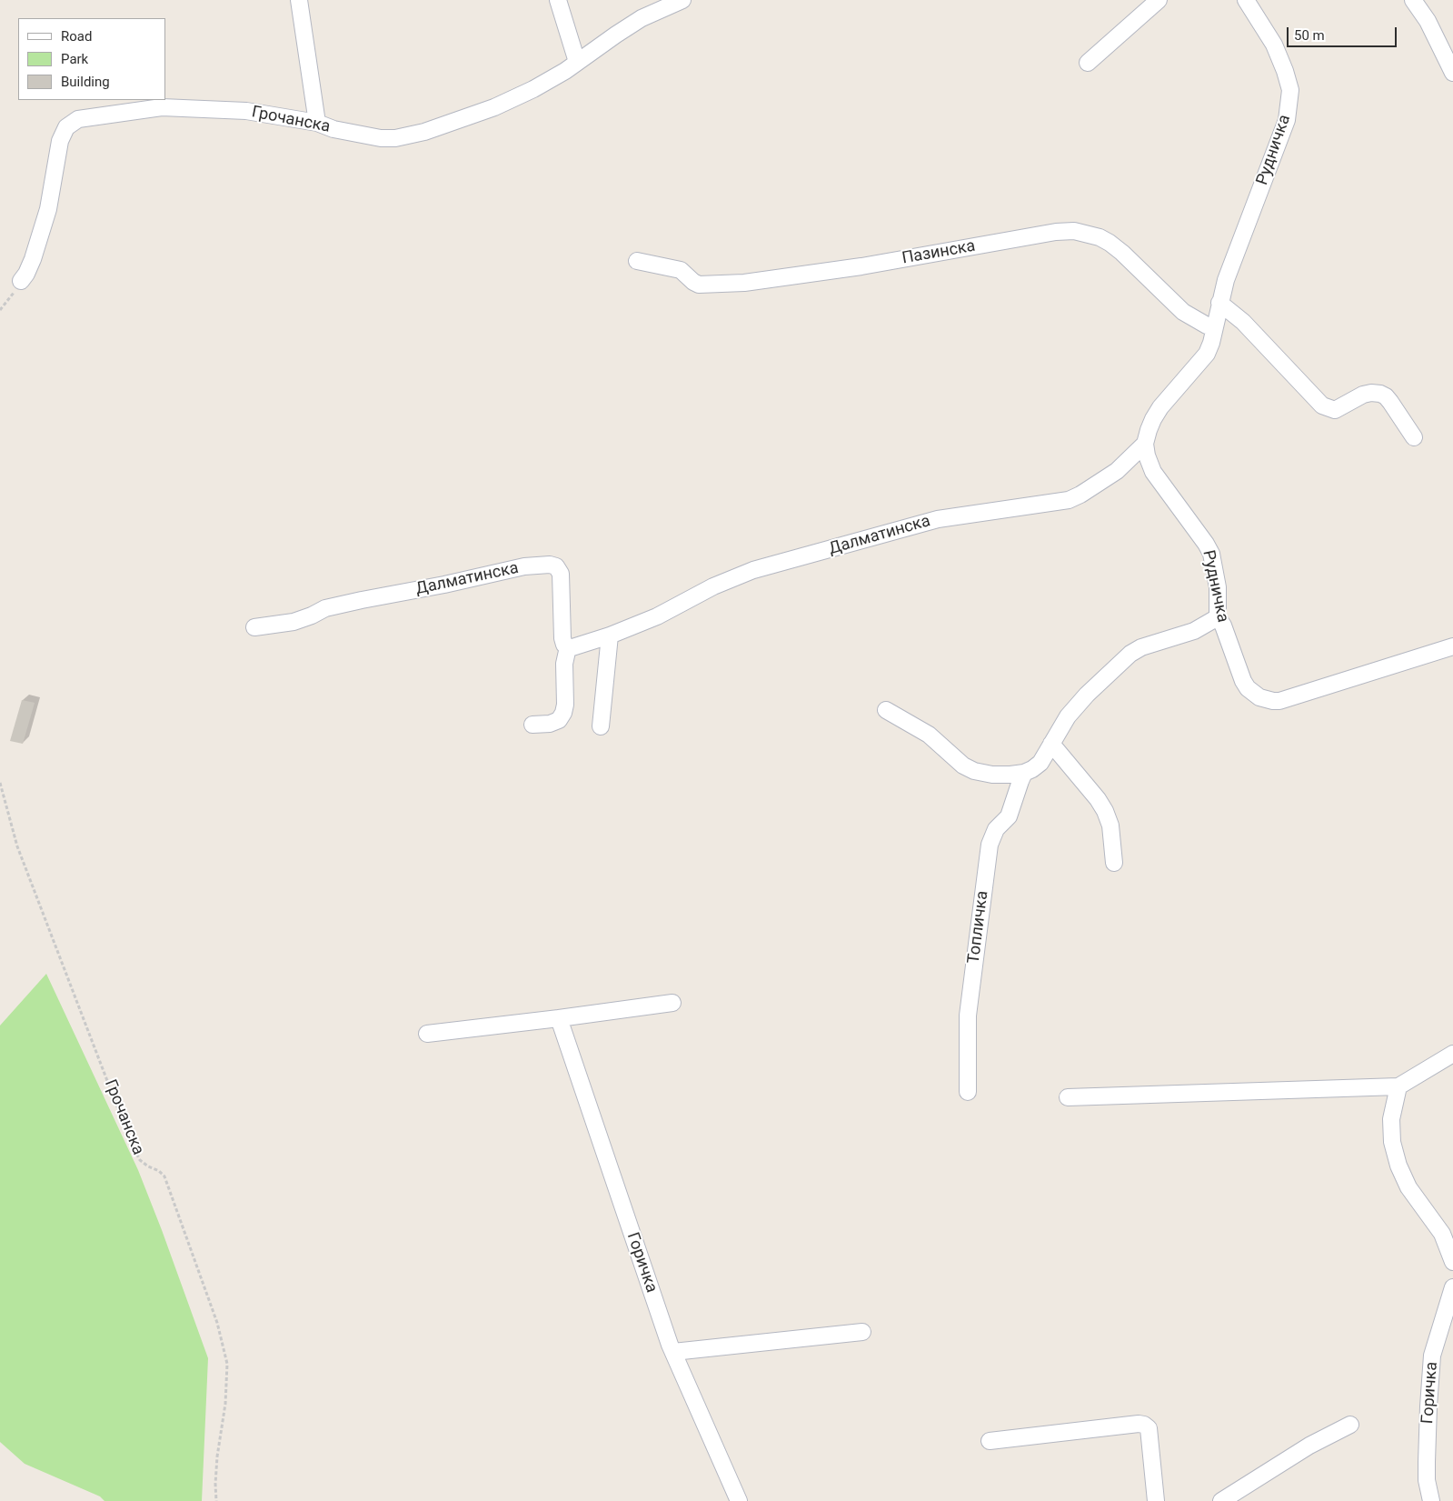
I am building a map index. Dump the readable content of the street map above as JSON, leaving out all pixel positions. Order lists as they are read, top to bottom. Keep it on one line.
{"streets":{"street":["Грочанска","Рудничка","Пазинска","Далматинска","Топличка","Горичка"]},"crossings":[["Рудничка","Пазинска"],["Рудничка","Далматинска"]],"legend":["Road","Park","Building"],"scale_bar":"50 m"}
